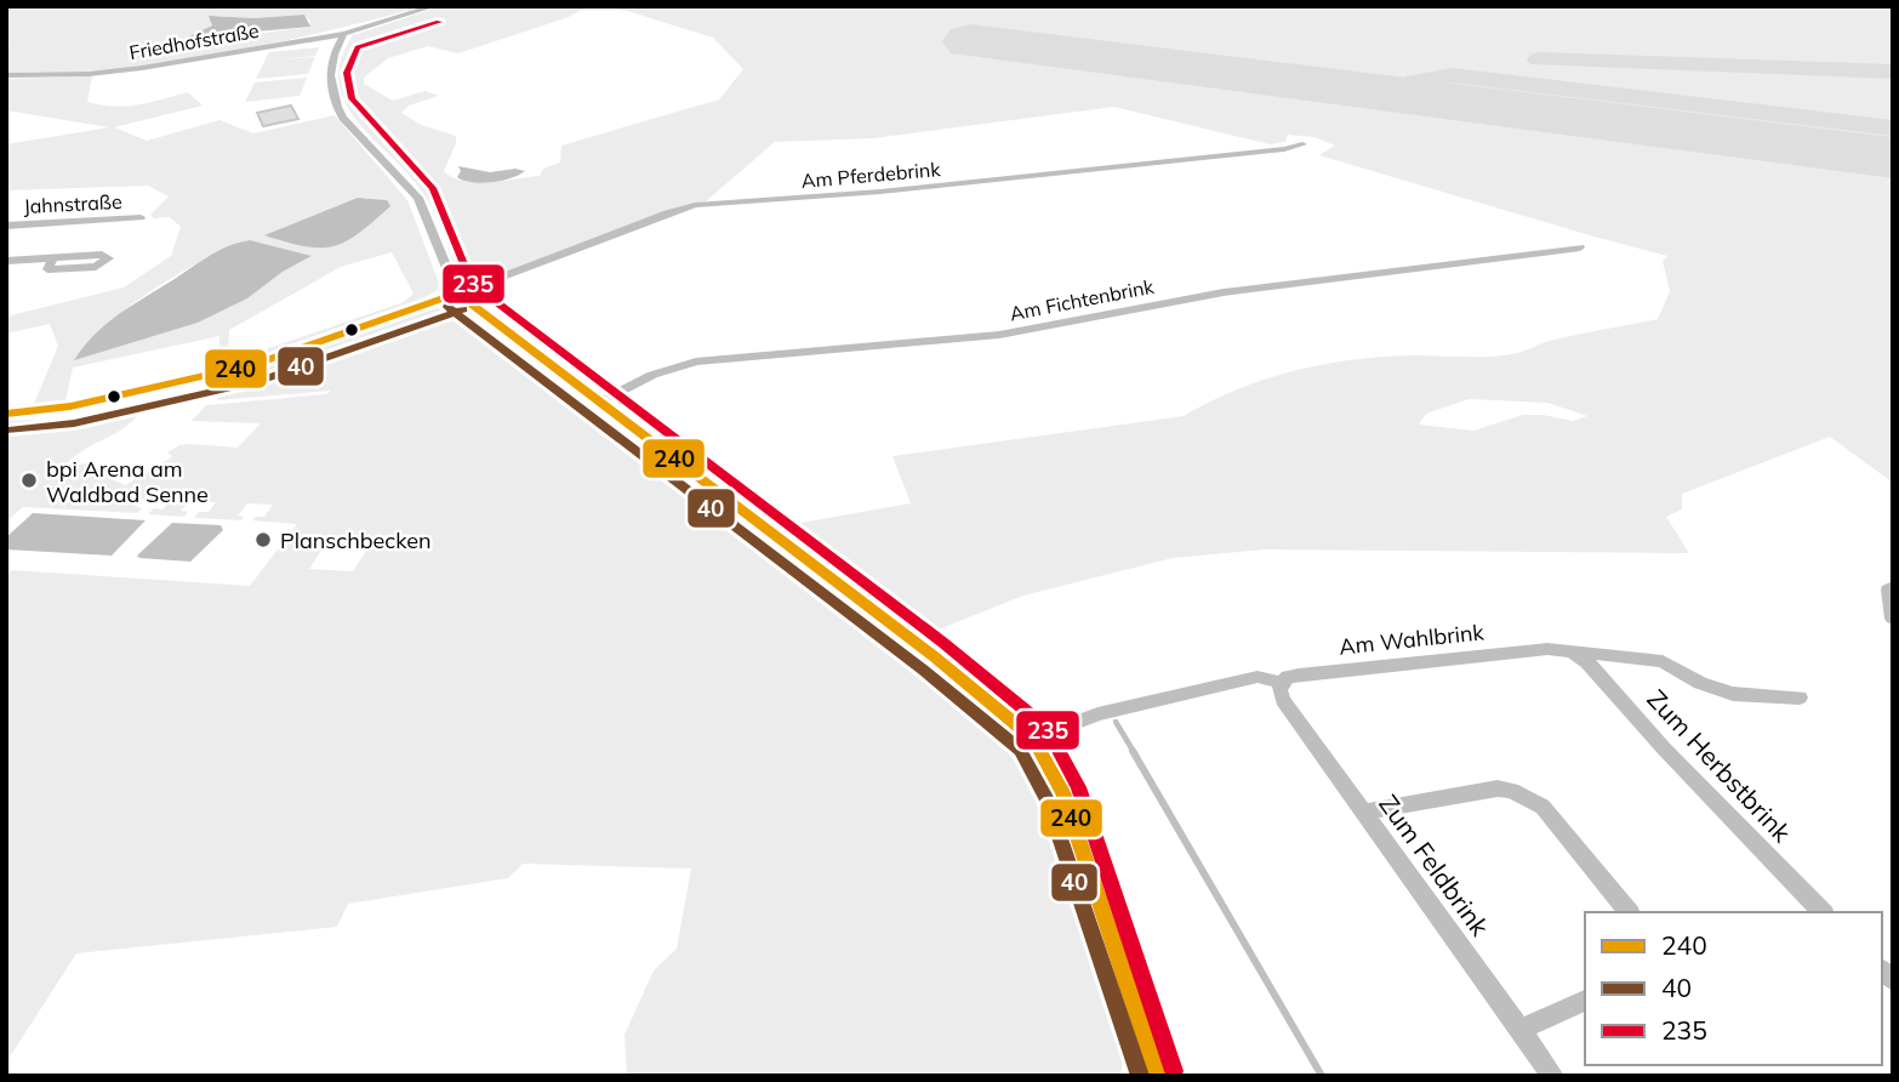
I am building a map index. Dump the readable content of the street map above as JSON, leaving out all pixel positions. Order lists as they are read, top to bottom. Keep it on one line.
{"streets":{"street":["Friedhofstraße","Am Pferdebrink","Jahnstraße","Am Fichtenbrink","Am Wahlbrink","Zum Herbstbrink","Zum Feldbrink"]},"crossings":[["Am Wahlbrink","Zum Herbstbrink"],["Am Wahlbrink","Zum Feldbrink"]],"places":["bpi Arena am Waldbad Senne","Planschbecken"],"lines":["transit line 235","transit line 240","transit line 40"],"legend":["240","40","235"]}
